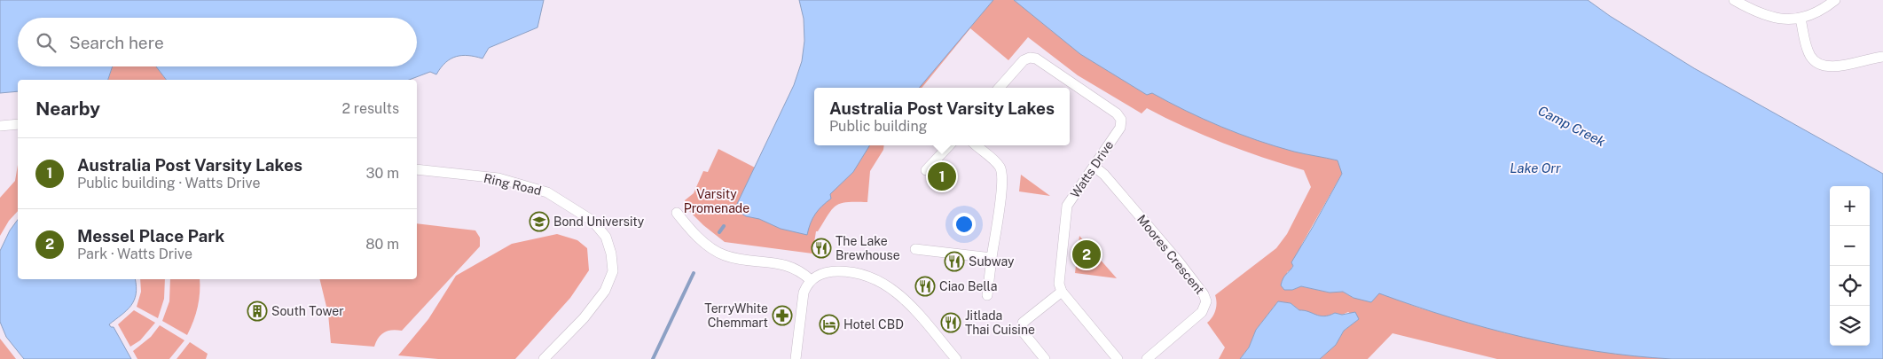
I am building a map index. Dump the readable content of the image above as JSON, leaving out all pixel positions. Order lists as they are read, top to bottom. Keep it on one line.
{"streets":{"street":["Watts Drive","Ring Road","Moores Crescent"]},"crossings":[["Watts Drive","Moores Crescent"]],"water":["Camp Creek","Lake Orr"],"parks":["Varsity Promenade"],"places":{"school or university":["Bond University"],"restaurant":["The Lake Brewhouse","Subway","Ciao Bella","Jitlada Thai Cuisine"],"building":["South Tower"],"pharmacy":["TerryWhite Chemmart"],"hotel":["Hotel CBD"]},"page":{"search":"Search here","heading":["Nearby","2 results"],"popup":["Australia Post Varsity Lakes","Public building"],"list":[{"mark":"1","name":"Australia Post Varsity Lakes","note":"Public building · Watts Drive","value":"30 m"},{"mark":"2","name":"Messel Place Park","note":"Park · Watts Drive","value":"80 m"}],"pins":["1","2"],"map_buttons":["+","−"]}}
